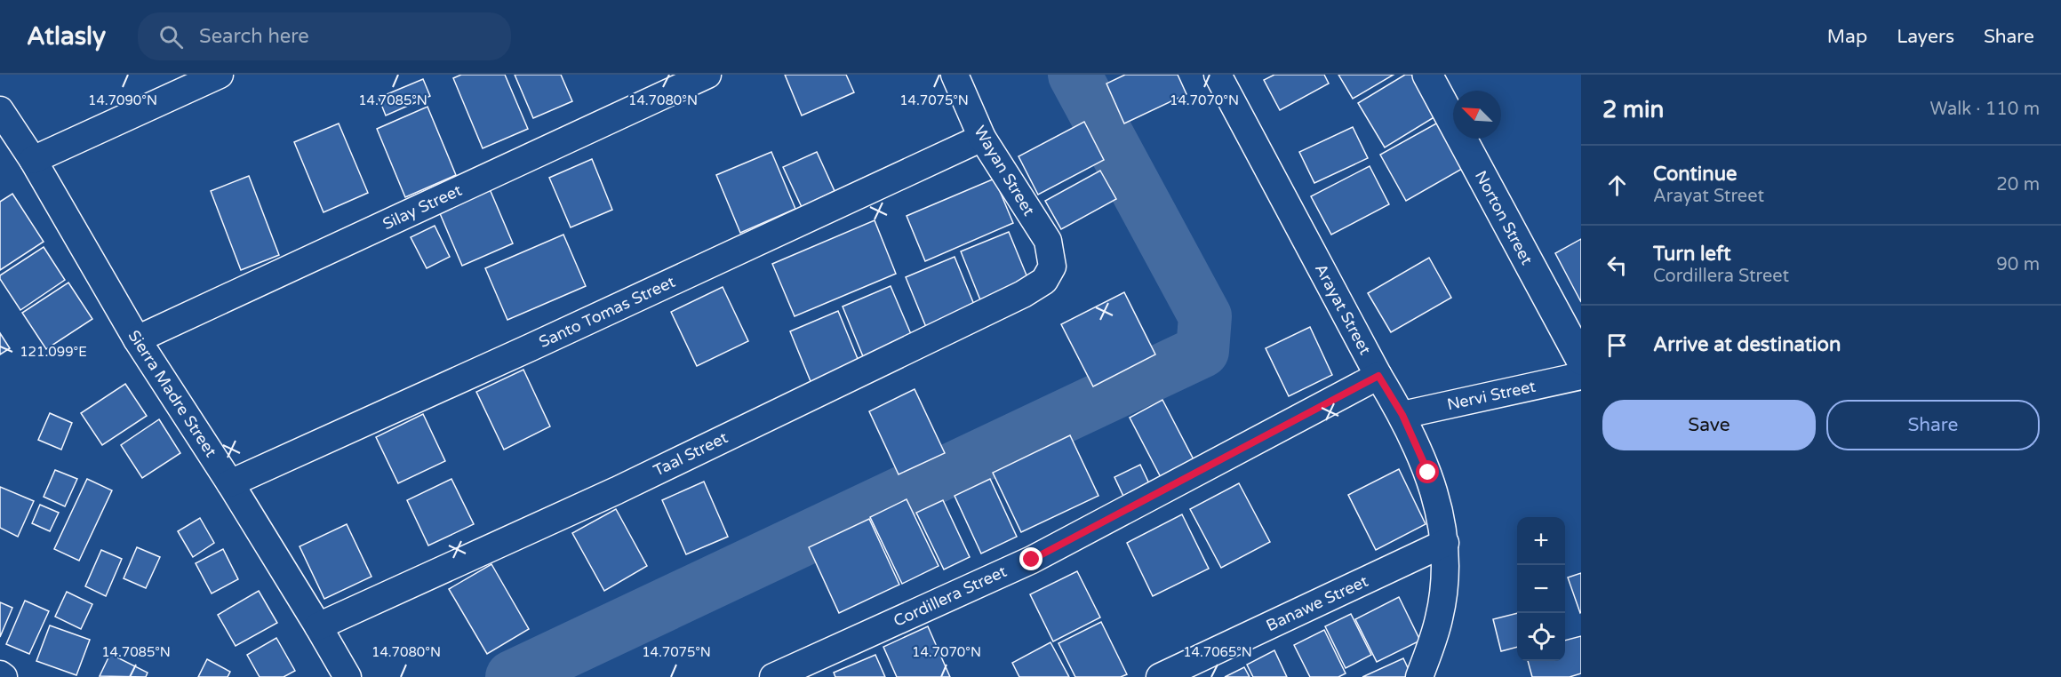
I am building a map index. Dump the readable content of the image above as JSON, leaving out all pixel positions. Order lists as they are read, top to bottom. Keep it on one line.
{"streets":{"street":["Wayan Street","Silay Street","Norton Street","Arayat Street","Santo Tomas Street","Sierra Madre Street","Nervi Street","Taal Street","Cordillera Street","Banawe Street"]},"crossings":[["Wayan Street","Santo Tomas Street"],["Wayan Street","Taal Street"],["Silay Street","Sierra Madre Street"],["Arayat Street","Nervi Street"],["Arayat Street","Cordillera Street"],["Arayat Street","Banawe Street"],["Santo Tomas Street","Sierra Madre Street"],["Sierra Madre Street","Taal Street"]],"north":"top left","page":{"header":"Atlasly","search":"Search here","nav":["Map","Layers","Share"],"heading":["2 min","Walk · 110 m"],"list":[["Continue","Arayat Street","20 m"],["Turn left","Cordillera Street","90 m"],"Arrive at destination"],"buttons":["Save","Share"],"map_buttons":["+","−"]},"coordinates":["14.7090°N","14.7085°N","14.7075°N","14.7070°N","14.7080°N","121.099°E","14.7065°N"]}
